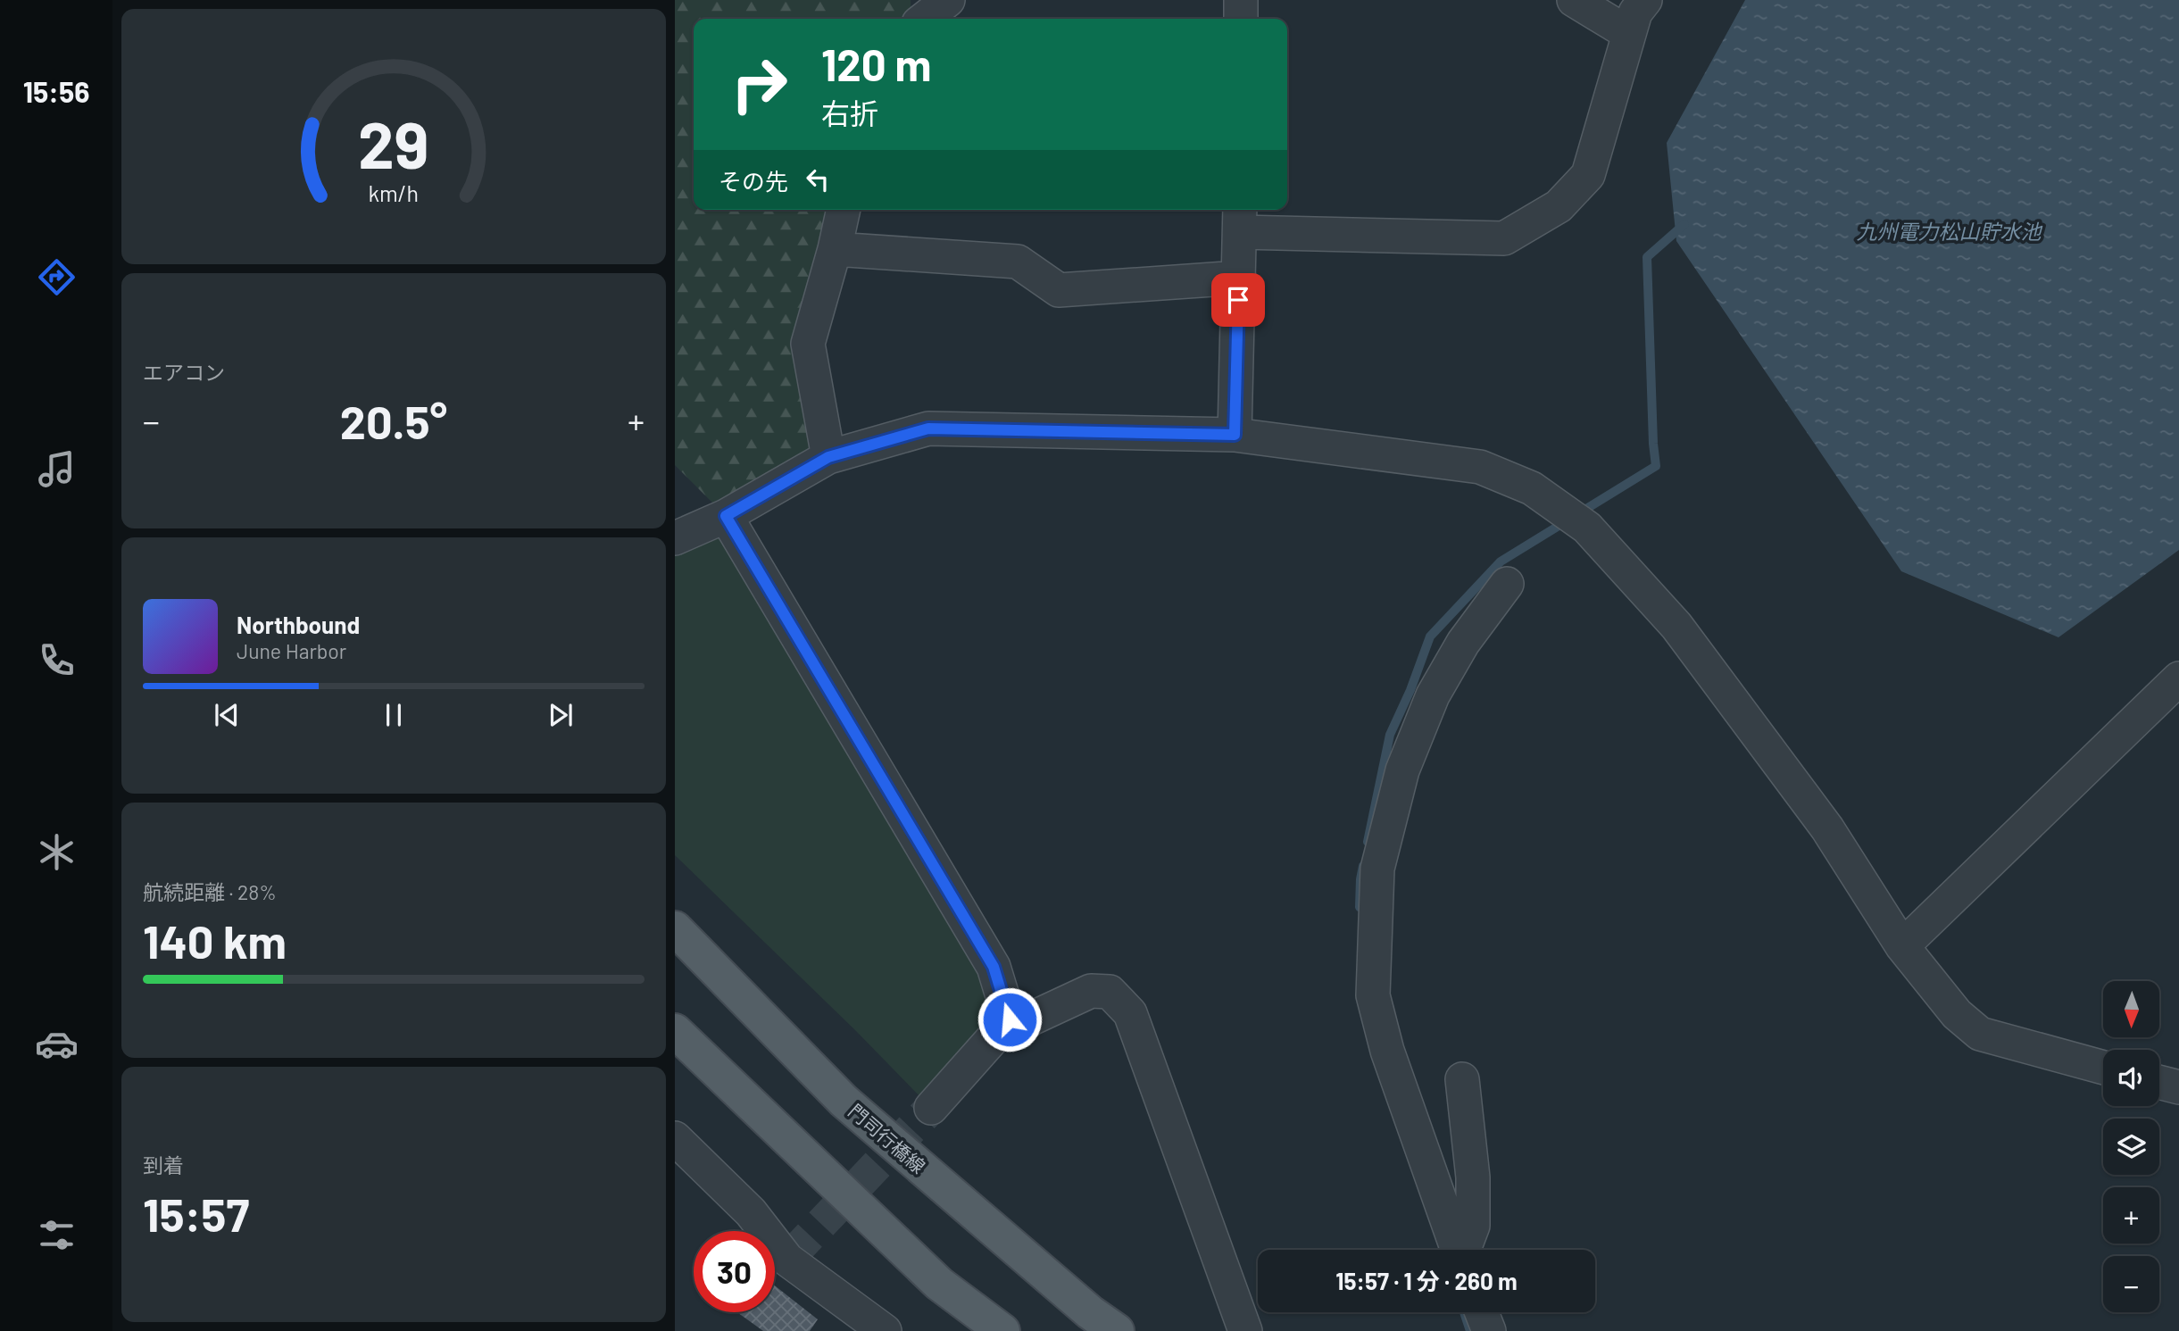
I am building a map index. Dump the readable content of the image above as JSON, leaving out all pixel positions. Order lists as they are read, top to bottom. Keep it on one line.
{"streets":{"main road":["門司行橋線"]},"water":["九州電力松山貯水池"],"north":"bottom","page":{"tabs":"15:56","turn":["120 m","右折"],"then":"その先","tile":["エアコン",["航続距離 · 28%","140 km"],["到着","15:57"]],"heat":["−","20.5°","+"],"song":["Northbound","June Harbor"],"map_buttons":["+","−"],"limit":"30","trip":"15:57 · 1 分 · 260 m","gauge":["29","km/h"]}}
